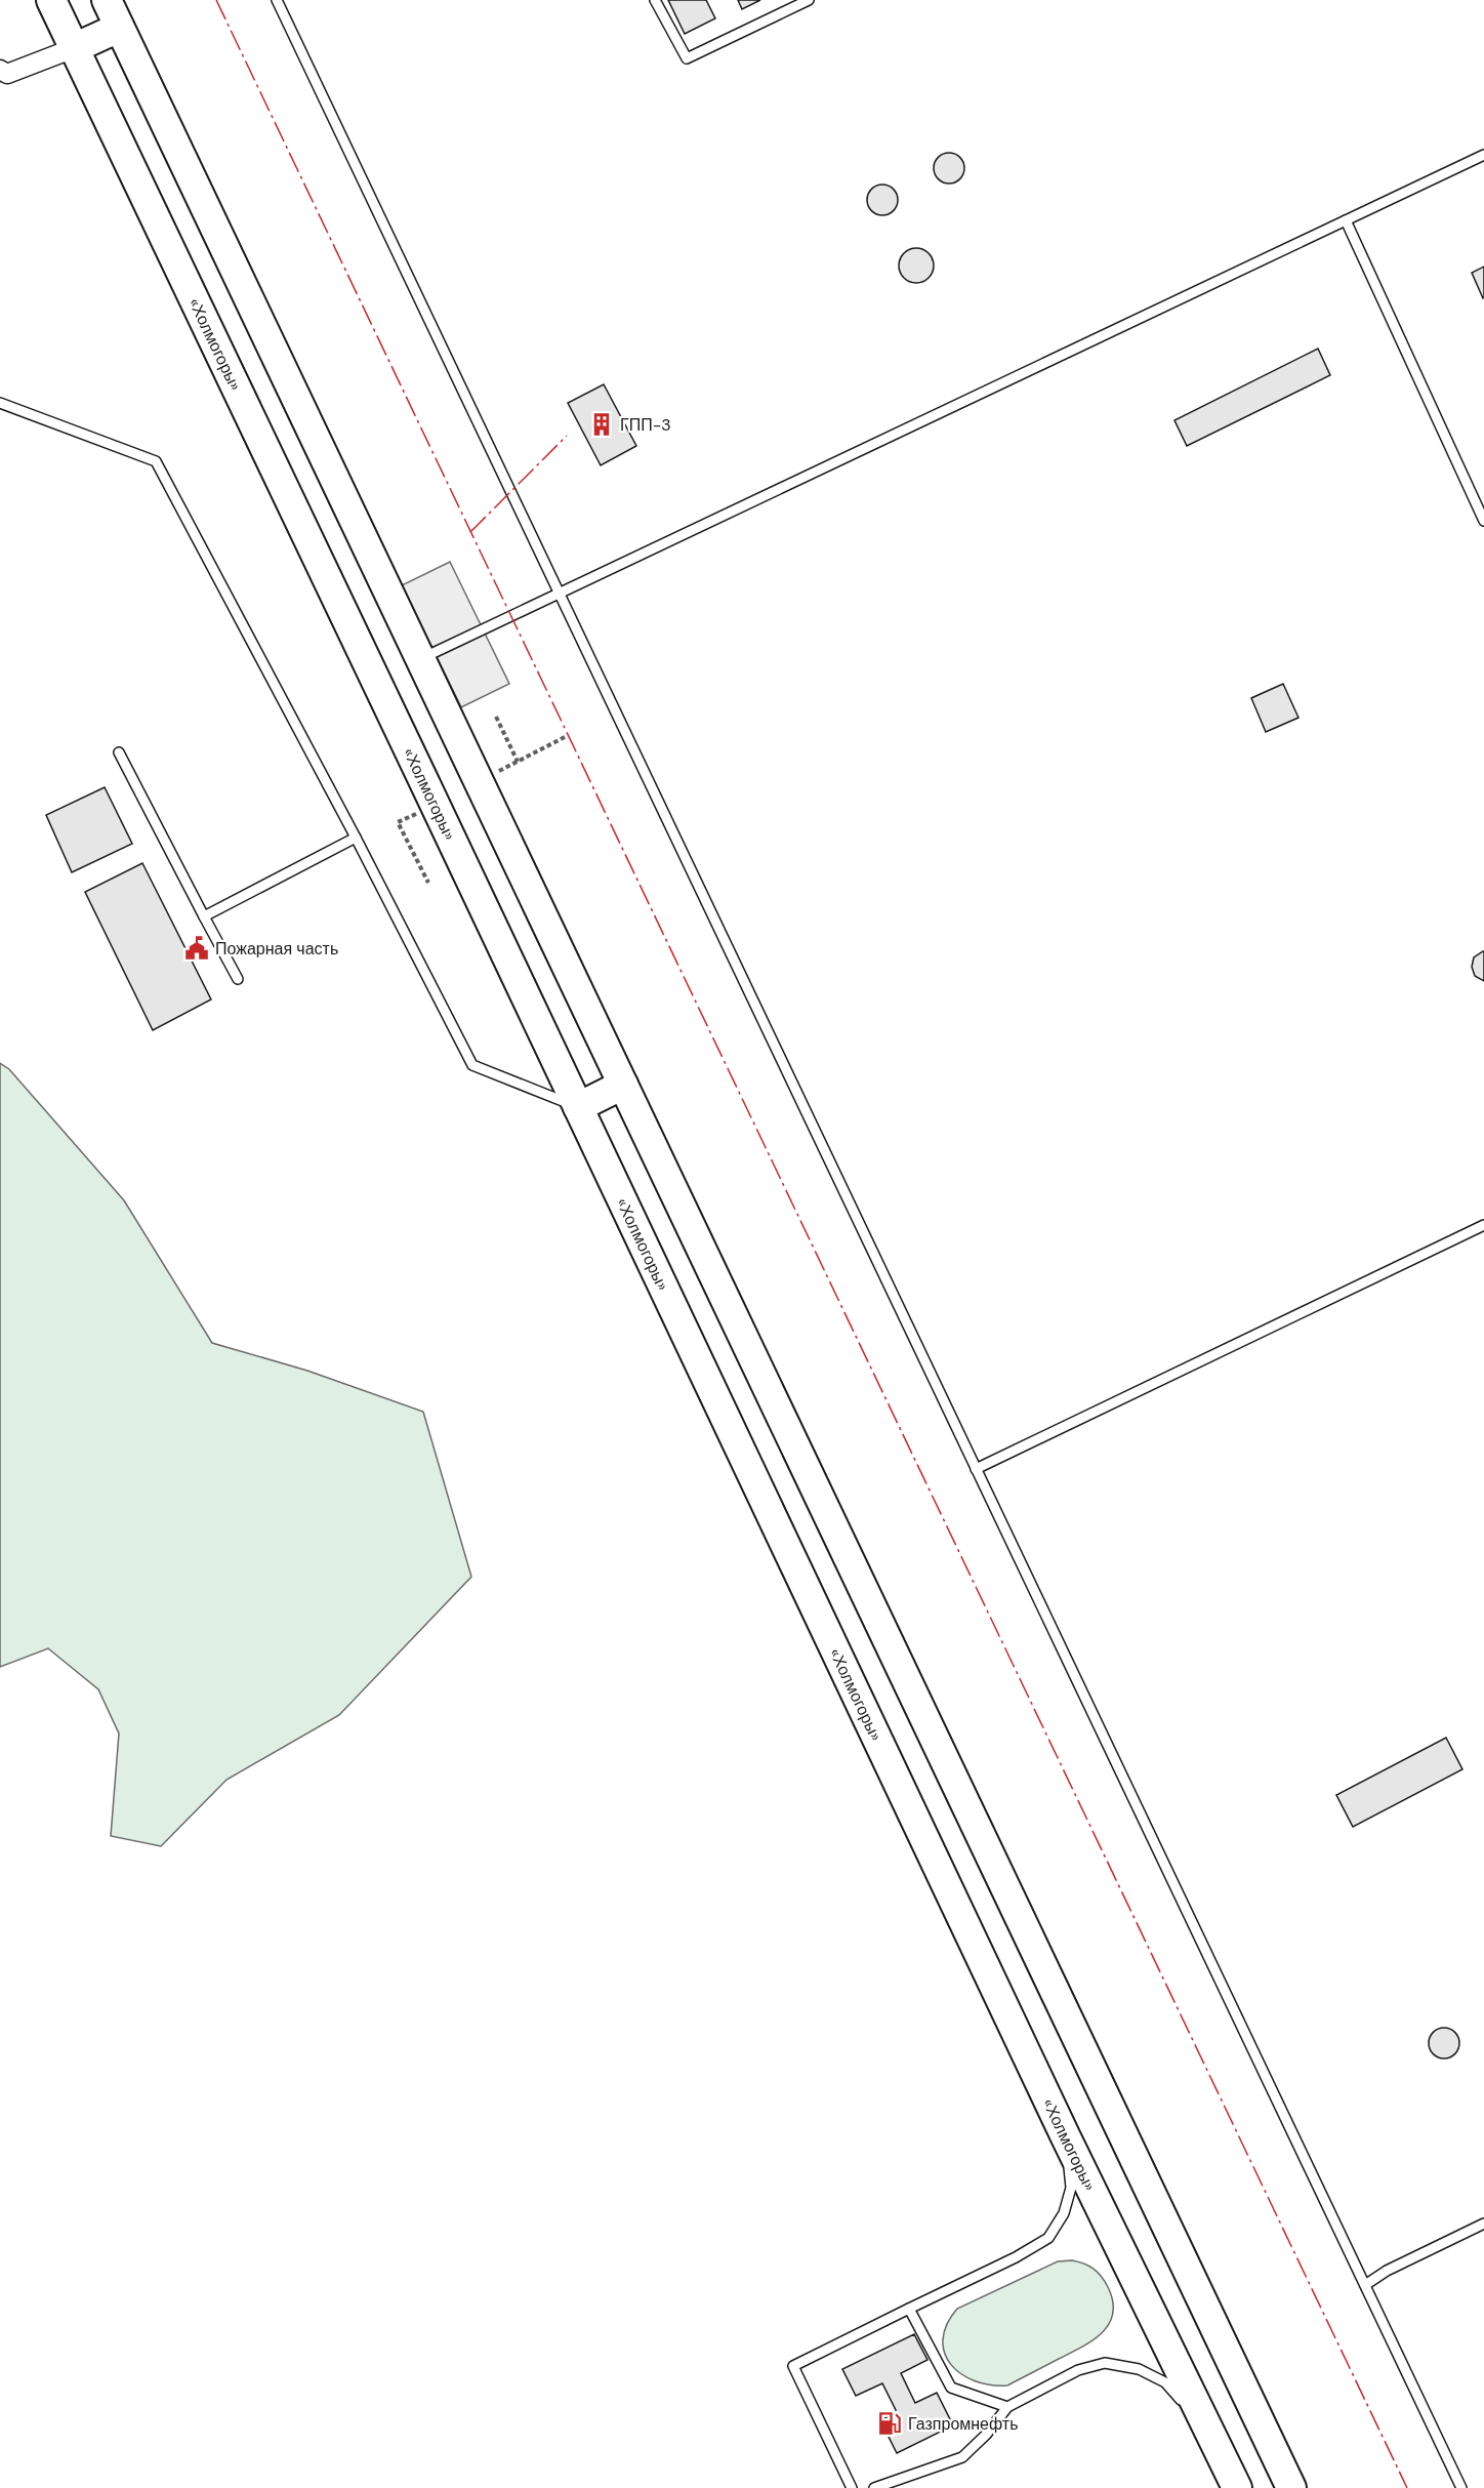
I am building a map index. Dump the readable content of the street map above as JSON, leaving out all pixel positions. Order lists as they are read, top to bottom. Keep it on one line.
{"streets":{"highway":["«Холмогоры»"]},"places":{"building":["ГПП-3"],"public building":["Пожарная часть"],"fuel station":["Газпромнефть"]}}
